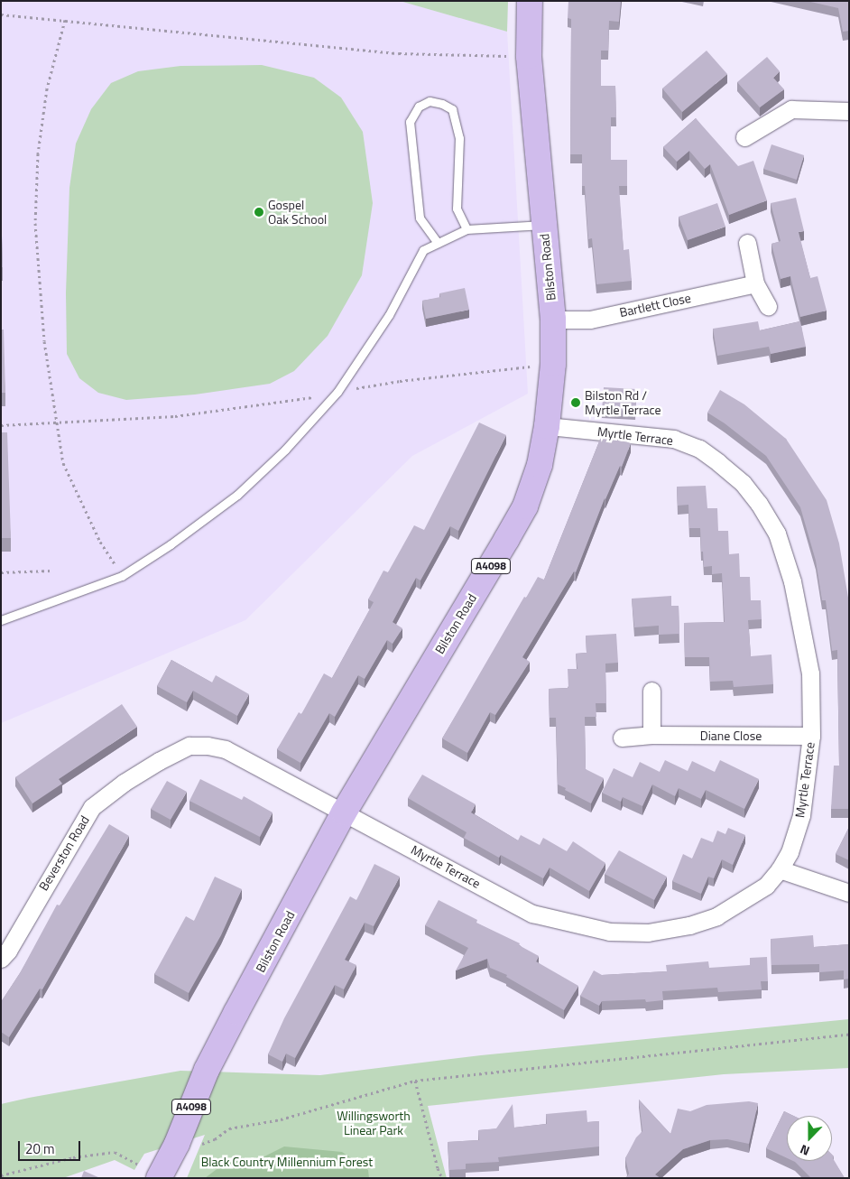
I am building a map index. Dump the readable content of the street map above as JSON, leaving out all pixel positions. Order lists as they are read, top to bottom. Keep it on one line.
{"streets":{"main road":["Bilston Road","A4098"],"street":["Bartlett Close","Myrtle Terrace","Diane Close","Beverston Road"]},"crossings":[["Bilston Road","Bartlett Close"],["Bilston Road","Myrtle Terrace"],["Bilston Road","A4098"],["Bilston Road","Beverston Road"],["Myrtle Terrace","Diane Close"],["Myrtle Terrace","Beverston Road"]],"parks":["Willingsworth Linear Park","Black Country Millennium Forest"],"places":["Gospel Oak School","Bilston Rd / Myrtle Terrace"],"scale_bar":"20 m","north":"bottom"}
